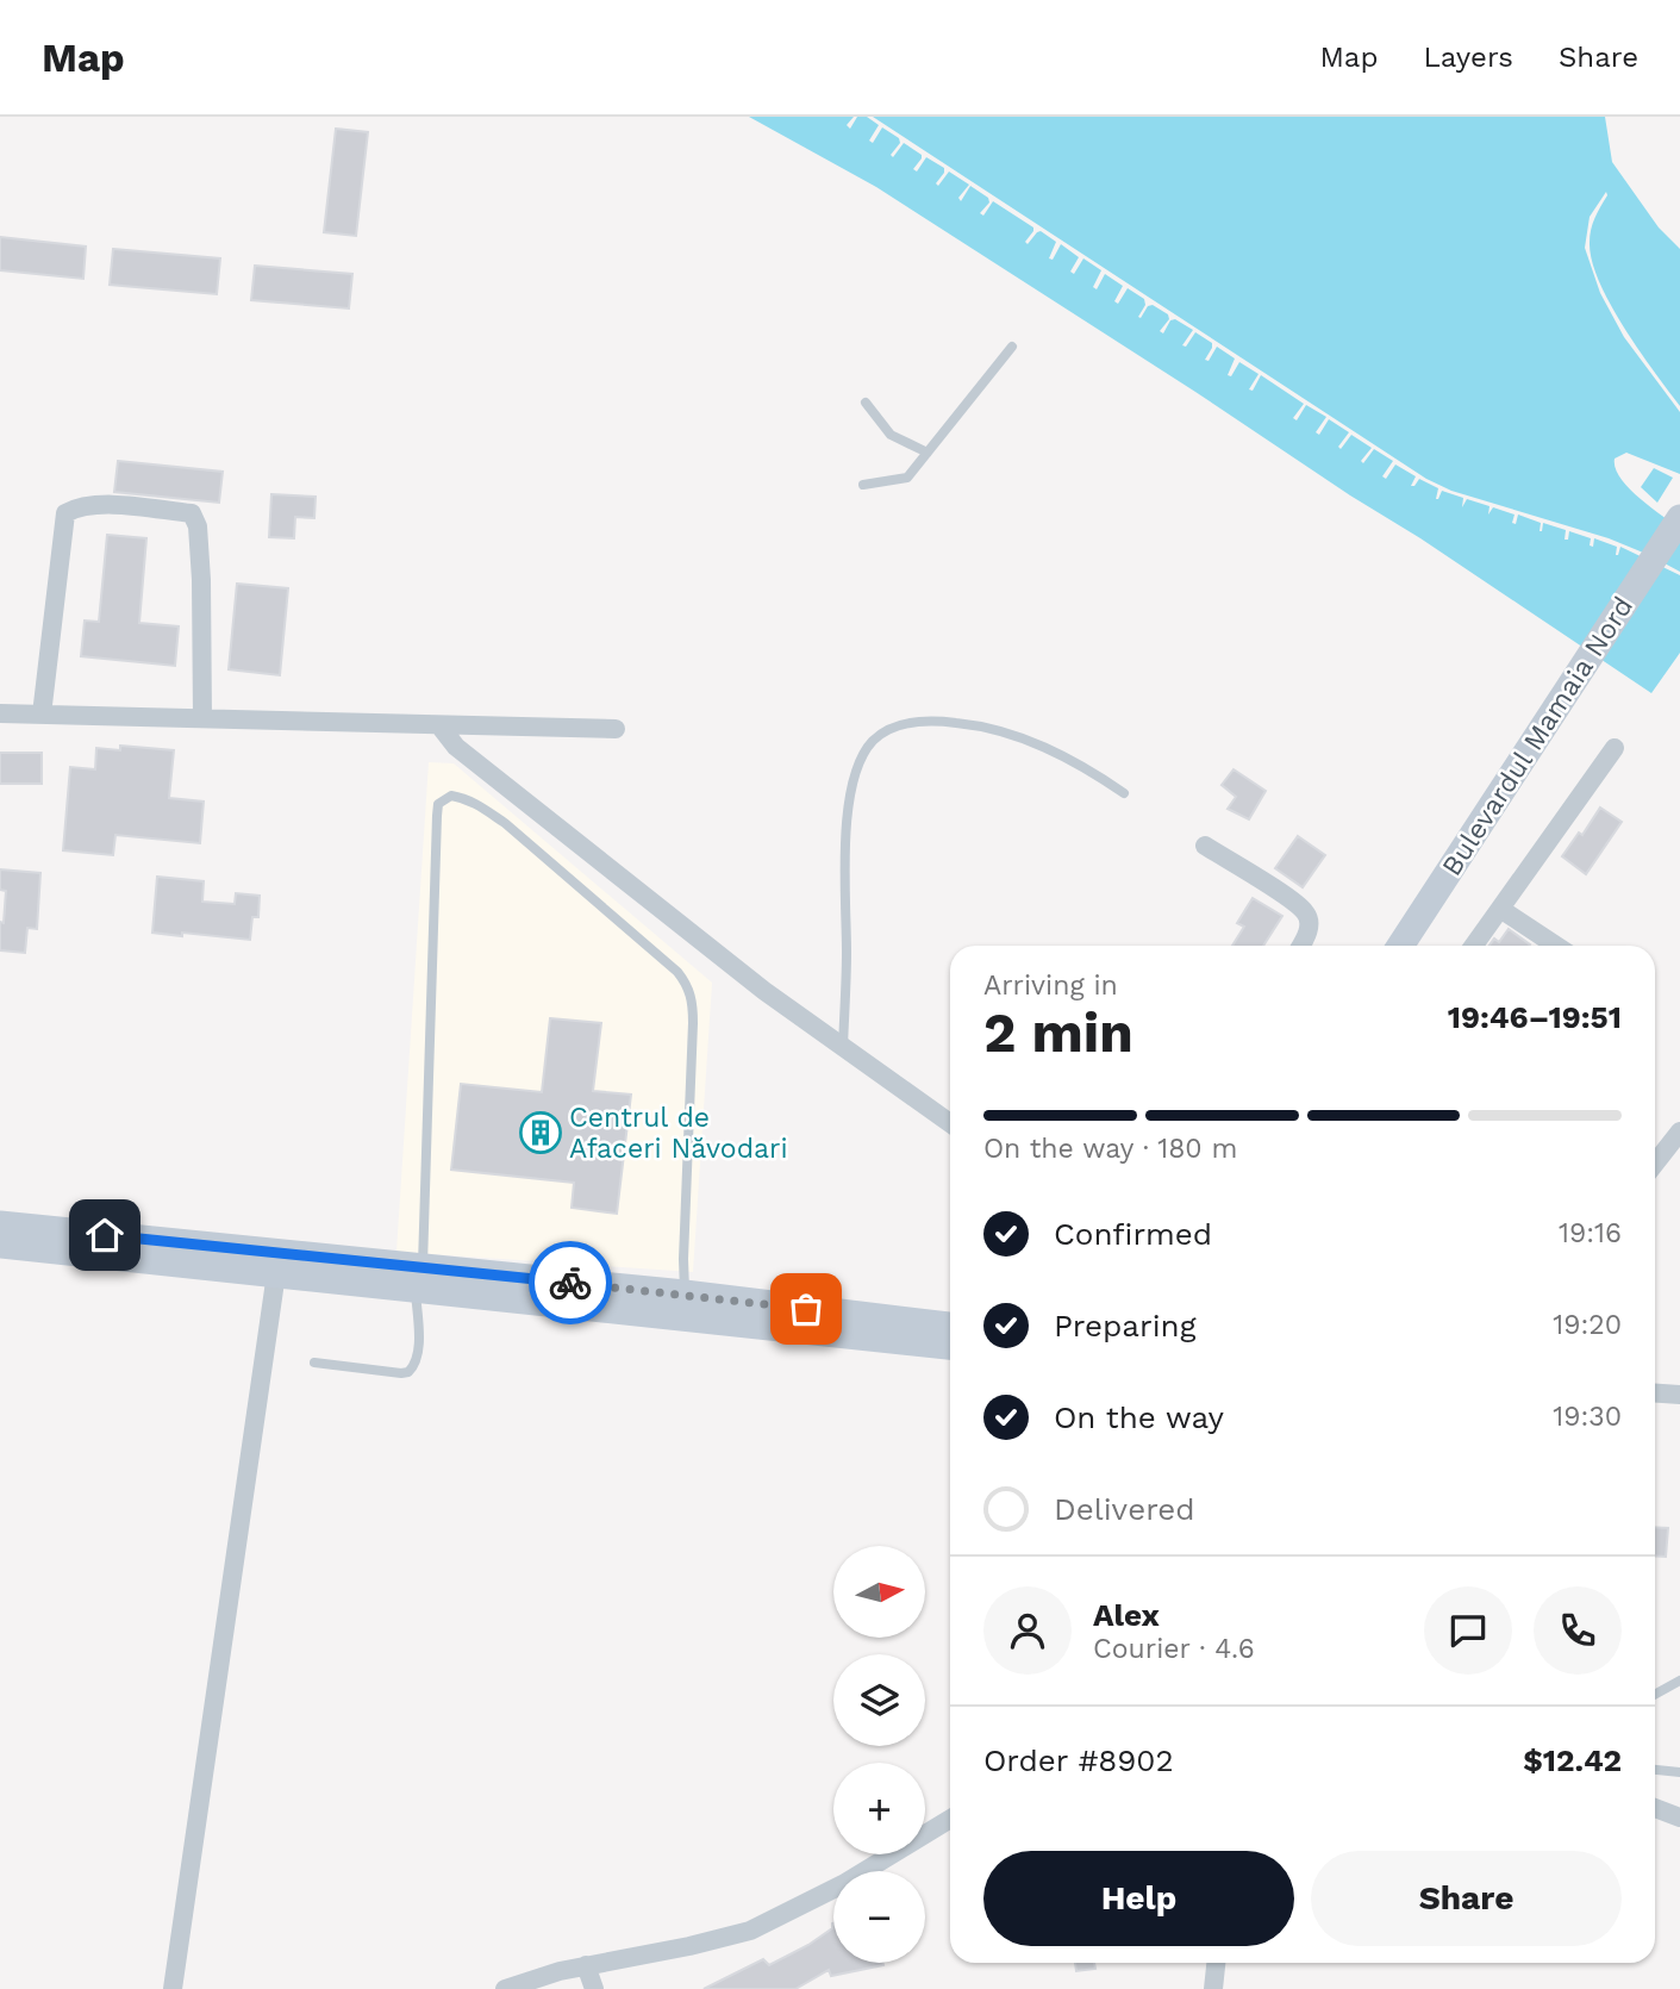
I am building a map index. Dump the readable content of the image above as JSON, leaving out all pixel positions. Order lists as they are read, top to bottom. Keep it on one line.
{"streets":{"main road":["Bulevardul Mamaia Nord"]},"places":{"building":["Centrul de Afaceri Năvodari"]},"north":"right","page":{"header":"Map","nav":["Map","Layers","Share"],"heading":["2 min","Arriving in","19:46–19:51"],"panel":["Alex","Courier · 4.6","Order #8902","$12.42"],"bar":"On the way · 180 m","list":[["Confirmed","19:16"],["Preparing","19:20"],["On the way","19:30"],"Delivered"],"map_buttons":["+","−"],"buttons":["Help","Share"]}}
